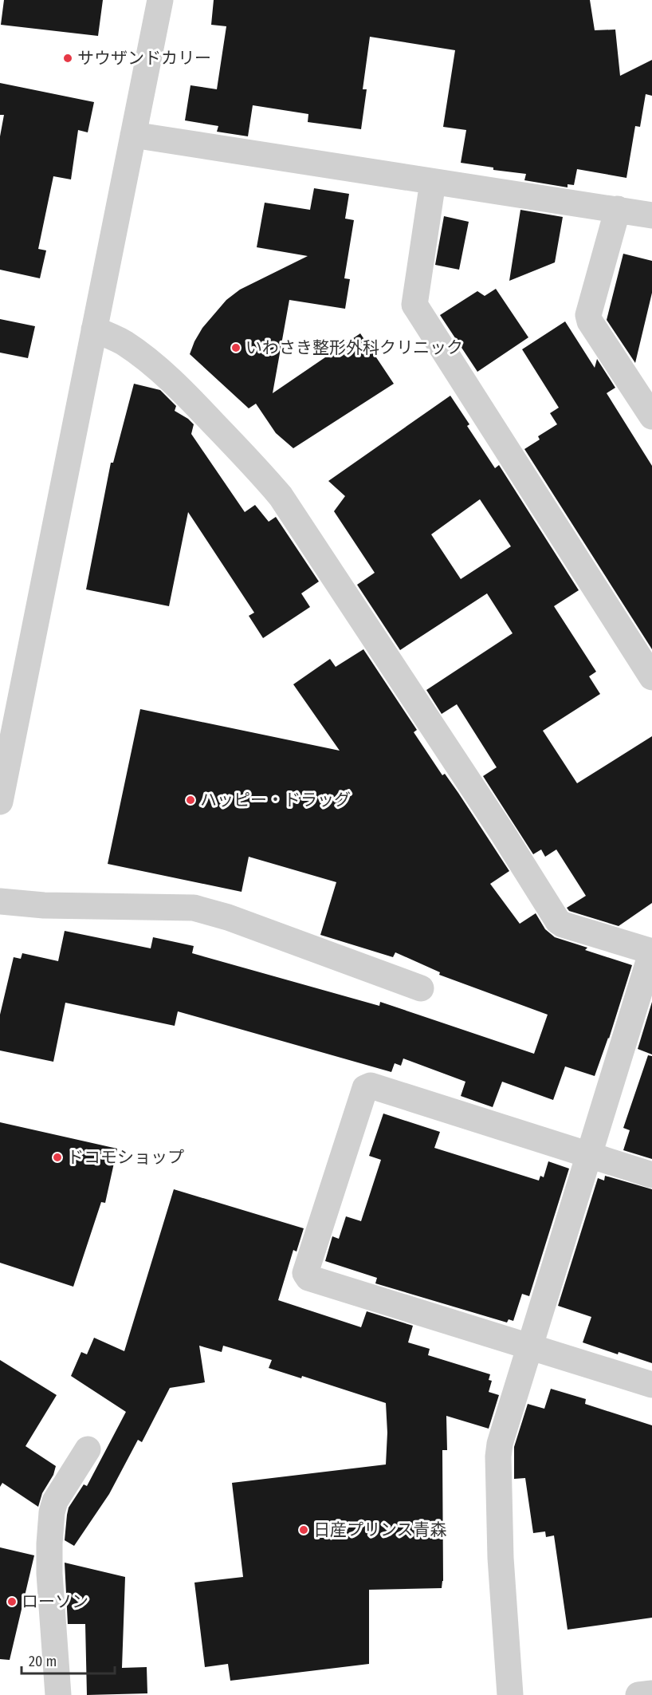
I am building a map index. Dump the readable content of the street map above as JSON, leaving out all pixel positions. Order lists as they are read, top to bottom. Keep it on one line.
{"places":["サウザンドカリー","いわさき整形外科クリニック","ハッピー・ドラッグ","ドコモショップ","日産プリンス青森","ローソン"],"scale_bar":"20 m"}
